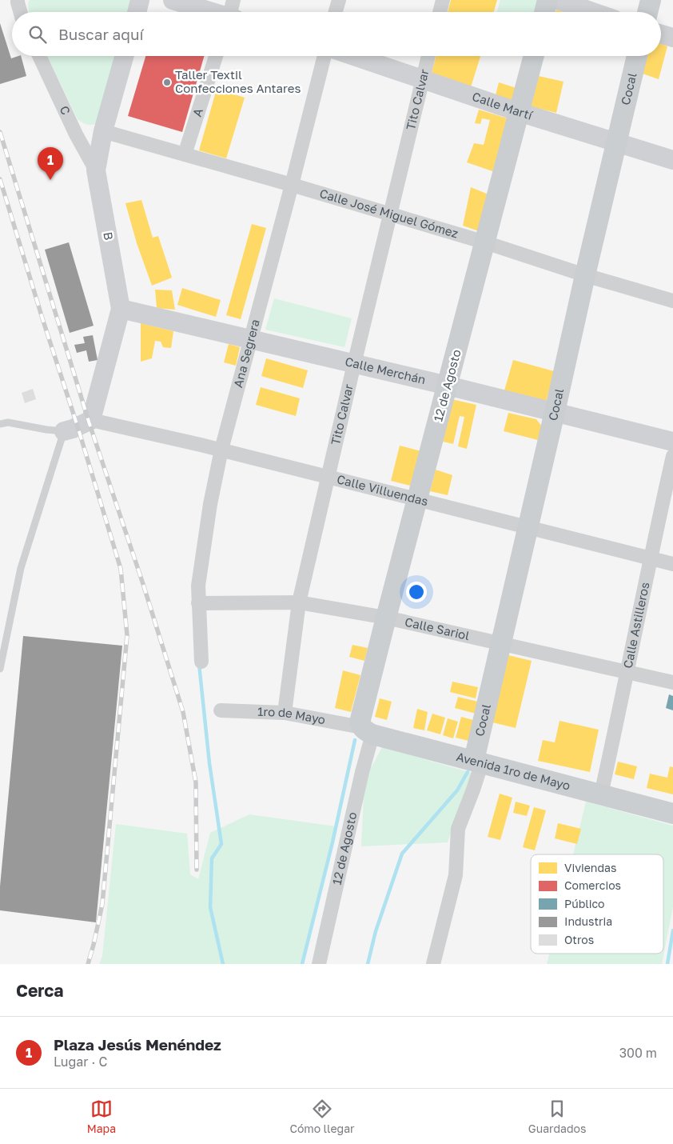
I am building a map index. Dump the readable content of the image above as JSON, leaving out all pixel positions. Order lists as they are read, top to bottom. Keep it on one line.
{"streets":{"main road":["Cocal","12 de Agosto","Avenida 1ro de Mayo"],"street":["Tito Calvar","Calle Martí","C","A","Calle José Miguel Gómez","B","Ana Segrera","Calle Merchán","Calle Villuendas","Calle Astilleros","Calle Sariol","1ro de Mayo"]},"crossings":[["Cocal","Calle Martí"],["Cocal","Calle José Miguel Gómez"],["Cocal","Calle Merchán"],["Cocal","Calle Villuendas"],["Cocal","Calle Sariol"],["Cocal","Avenida 1ro de Mayo"],["Tito Calvar","Calle Martí"],["Tito Calvar","Calle José Miguel Gómez"],["Tito Calvar","Calle Merchán"],["Tito Calvar","Calle Villuendas"],["Tito Calvar","Calle Sariol"],["Tito Calvar","1ro de Mayo"],["Calle Martí","12 de Agosto"],["C","B"],["A","Calle José Miguel Gómez"],["Calle José Miguel Gómez","B"],["Calle José Miguel Gómez","Ana Segrera"],["Calle José Miguel Gómez","12 de Agosto"],["B","Calle Merchán"],["B","Calle Villuendas"],["Ana Segrera","Calle Merchán"],["Ana Segrera","Calle Villuendas"],["Ana Segrera","Calle Sariol"],["Calle Merchán","12 de Agosto"],["12 de Agosto","Calle Villuendas"],["12 de Agosto","Calle Sariol"],["12 de Agosto","1ro de Mayo"],["12 de Agosto","Avenida 1ro de Mayo"],["Calle Villuendas","Calle Astilleros"],["Calle Astilleros","Calle Sariol"],["Calle Astilleros","Avenida 1ro de Mayo"],["1ro de Mayo","Avenida 1ro de Mayo"]],"places":["Taller Textil Confecciones Antares"],"legend":["Viviendas","Comercios","Público","Industria","Otros"],"page":{"search":"Buscar aquí","pins":"1","heading":"Cerca","list":[{"mark":"1","name":"Plaza Jesús Menéndez","note":"Lugar · C","value":"300 m"}],"nav":["Mapa","Cómo llegar","Guardados"]}}
